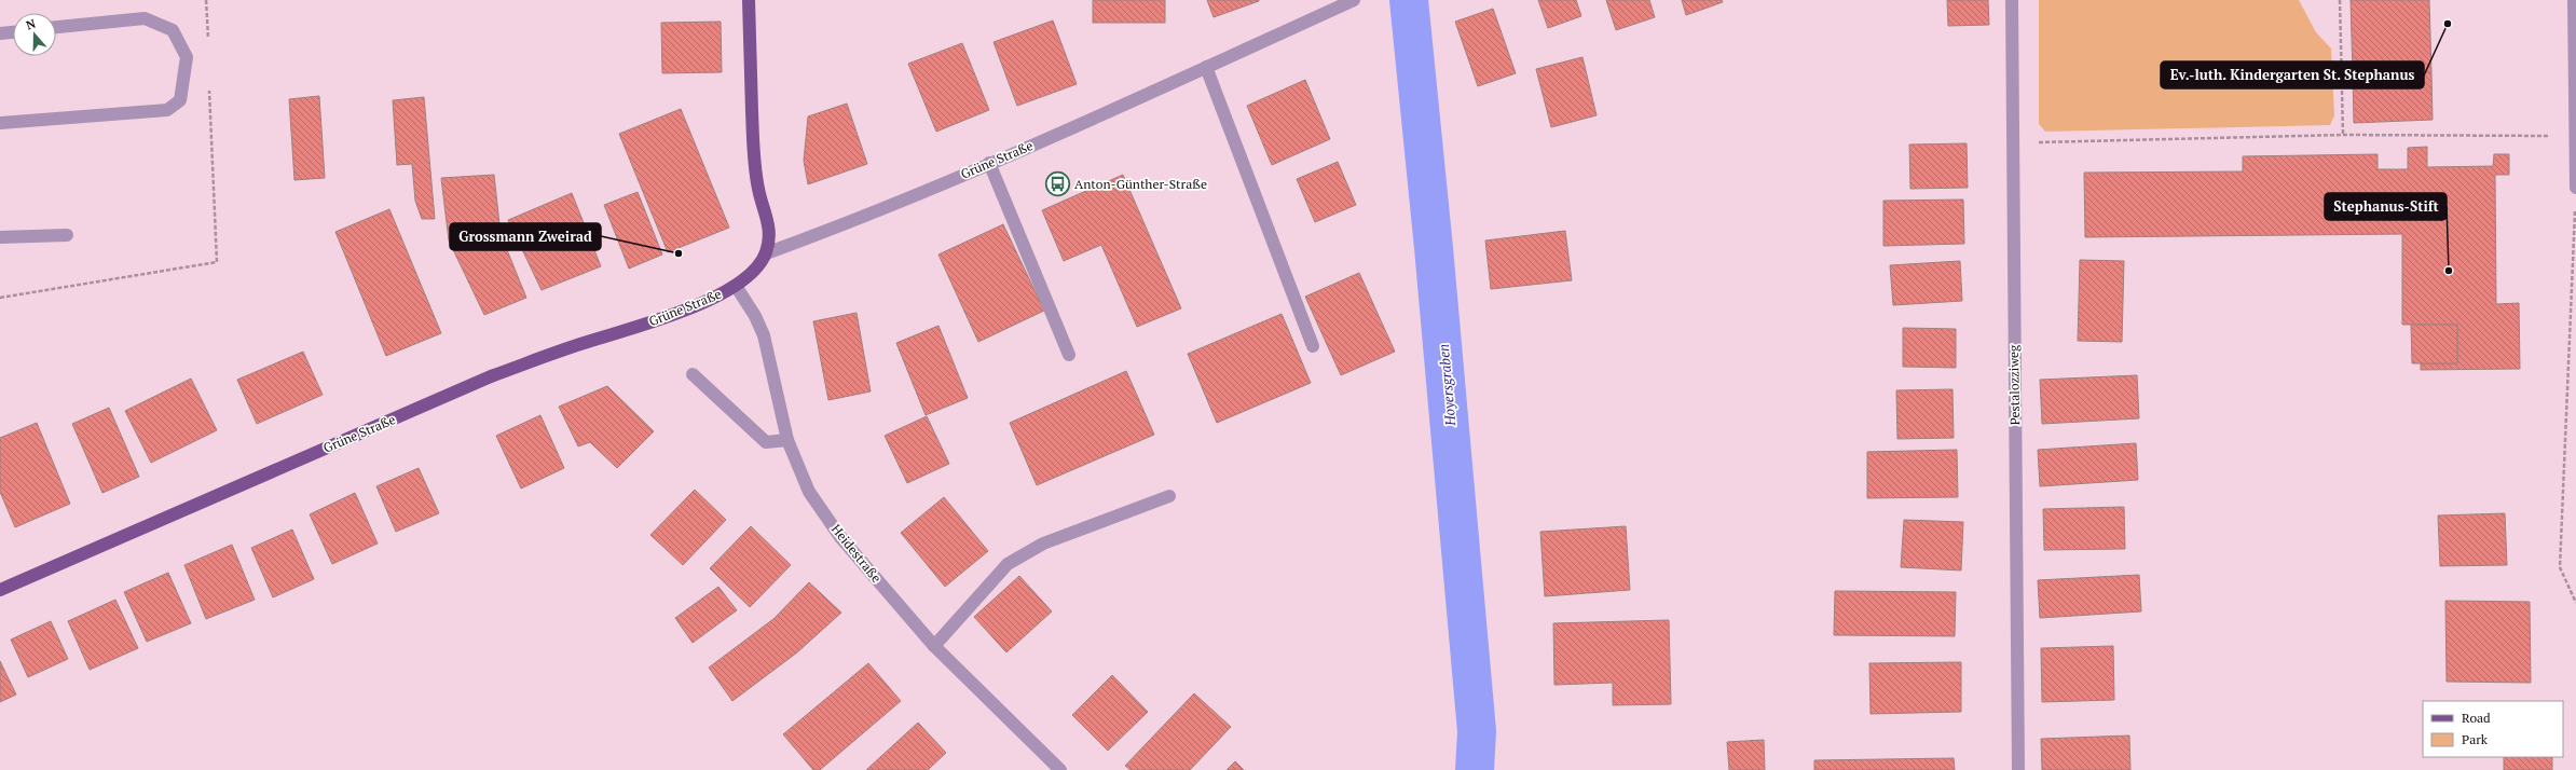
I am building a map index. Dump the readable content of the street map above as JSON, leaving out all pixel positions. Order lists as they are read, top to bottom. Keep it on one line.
{"streets":{"main road":["Grüne Straße"],"street":["Pestalozziweg","Heidestraße"]},"crossings":[["Grüne Straße","Heidestraße"]],"water":["Hoyersgraben"],"places":{"other":["Ev.-luth. Kindergarten St. Stephanus","Grossmann Zweirad","Stephanus-Stift"],"bus stop":["Anton-Günther-Straße"]},"legend":["Road","Park"],"north":"top"}
